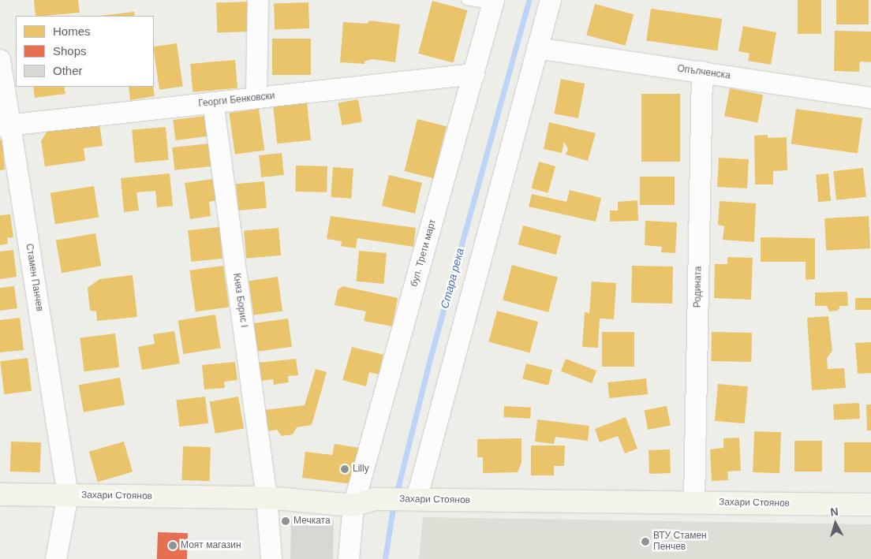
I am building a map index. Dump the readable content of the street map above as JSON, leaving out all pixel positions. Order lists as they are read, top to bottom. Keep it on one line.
{"streets":{"main road":["Захари Стоянов"],"street":["Опълченска","Георги Бенковски","бул. Трети март","Стамен Панчев","Родината","Княз Борис I"]},"crossings":[["Опълченска","Родината"],["Георги Бенковски","бул. Трети март"],["Георги Бенковски","Стамен Панчев"],["Георги Бенковски","Княз Борис I"],["бул. Трети март","Захари Стоянов"],["Стамен Панчев","Захари Стоянов"],["Родината","Захари Стоянов"],["Княз Борис I","Захари Стоянов"]],"water":["Стара река"],"places":["Lilly","Мечката","ВТУ Стамен Пенчев","Моят магазин"],"legend":["Homes","Shops","Other"],"north":"top"}
